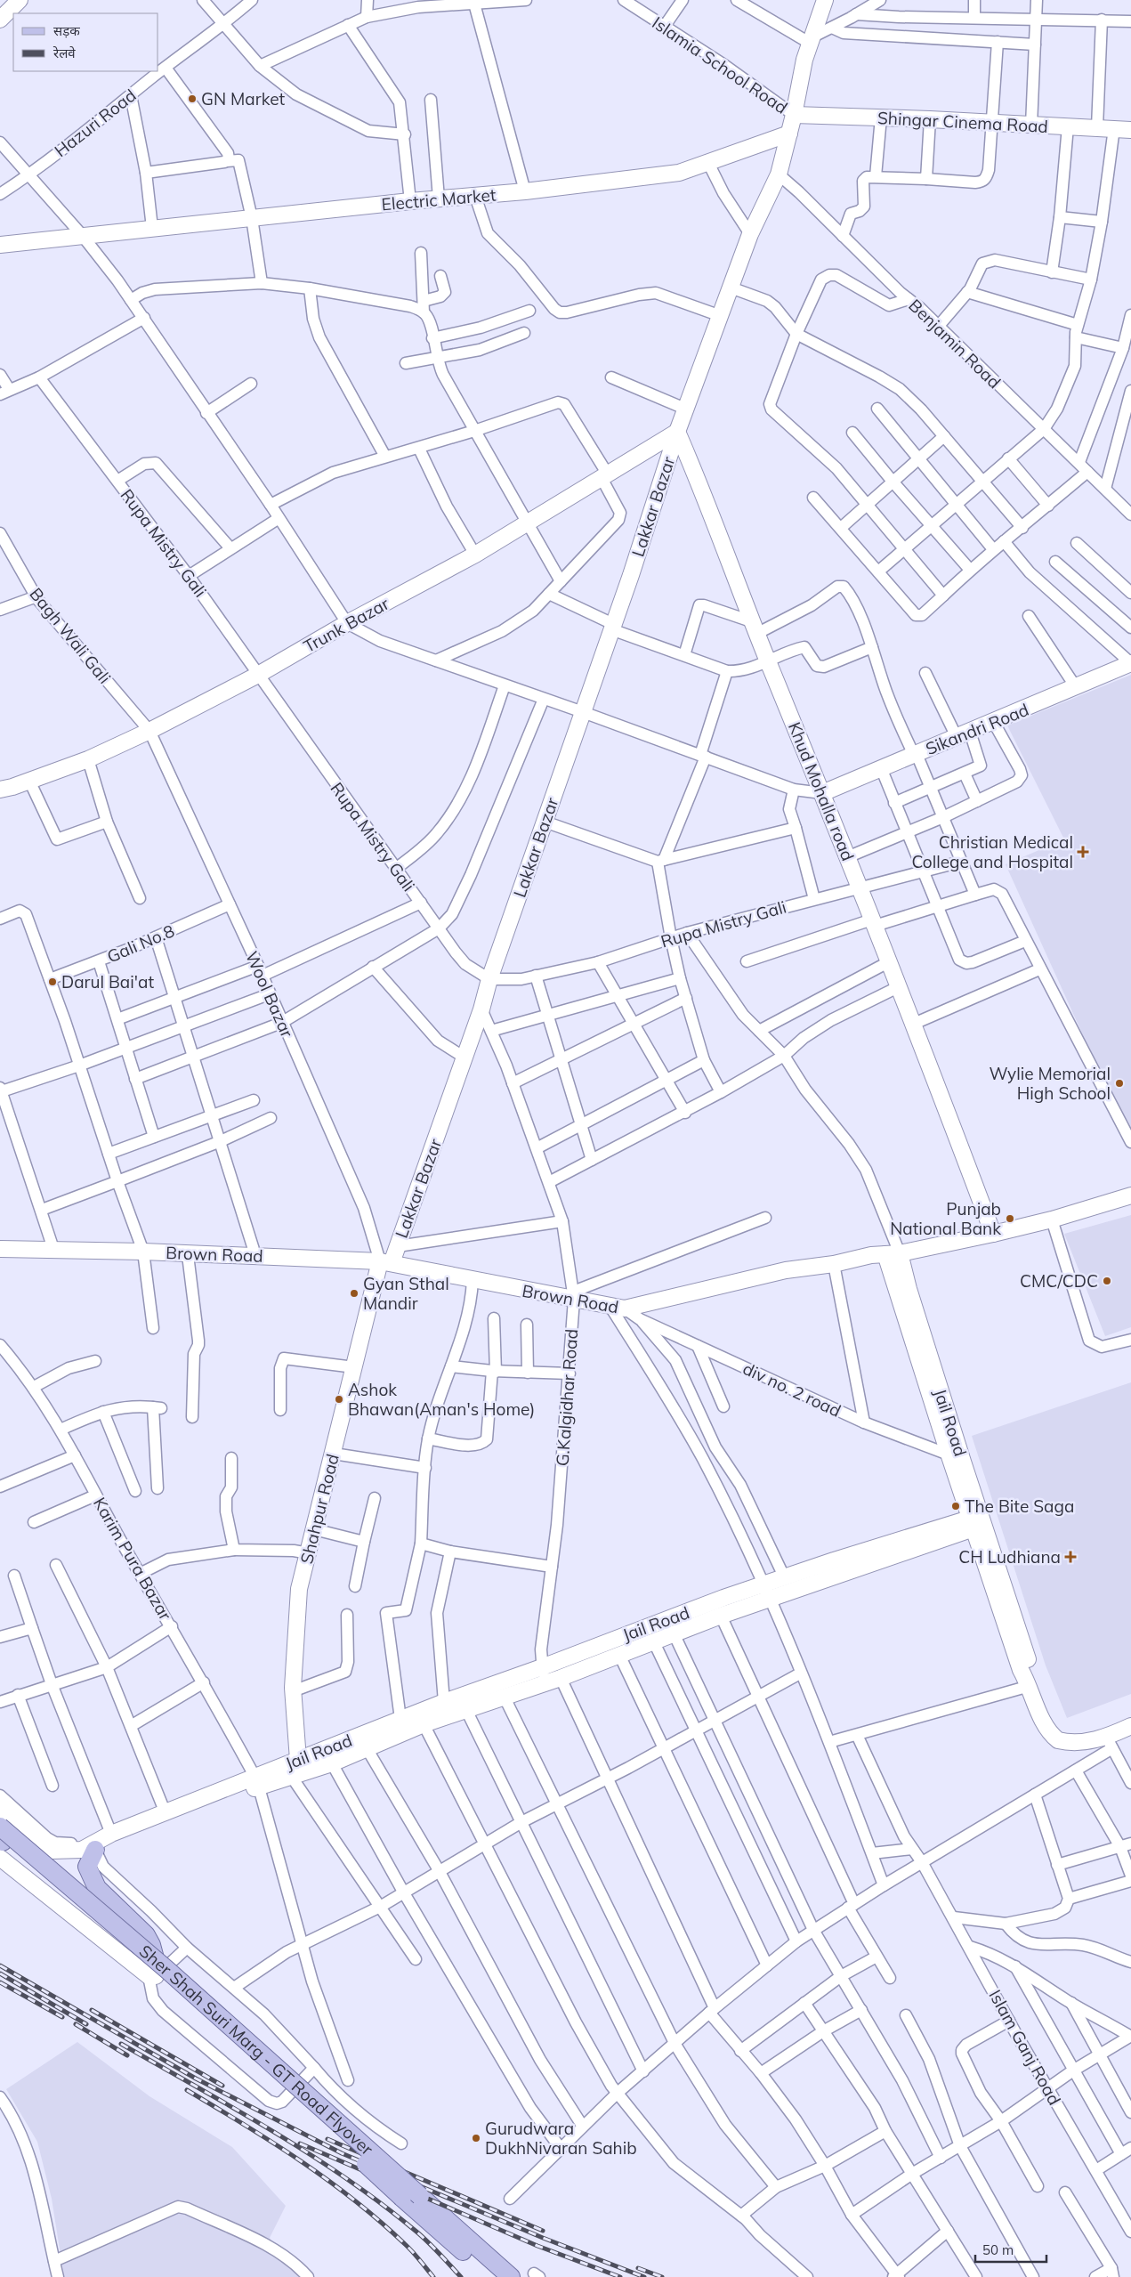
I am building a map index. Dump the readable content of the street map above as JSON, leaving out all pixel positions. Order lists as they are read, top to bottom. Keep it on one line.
{"streets":{"main road":["Sher Shah Suri Marg - GT Road Flyover"],"street":["Islamia School Road","Shingar Cinema Road","Hazuri Road","Electric Market","Benjamin Road","Lakkar Bazar","Rupa Mistry Gali","Trunk Bazar","Bagh Wali Gali","Sikandri Road","Khud Mohalla road","Gali No.8","Wool Bazar","Brown Road","div no. 2 road","G.Kalgidhar Road","Jail Road","Shahpur Road","Karim Pura Bazar","Islam Ganj Road"]},"crossings":[["Islamia School Road","Shingar Cinema Road"],["Lakkar Bazar","Rupa Mistry Gali"],["Lakkar Bazar","Trunk Bazar"],["Lakkar Bazar","Khud Mohalla road"],["Lakkar Bazar","Wool Bazar"],["Lakkar Bazar","Brown Road"],["Lakkar Bazar","G.Kalgidhar Road"],["Lakkar Bazar","Shahpur Road"],["Rupa Mistry Gali","Trunk Bazar"],["Rupa Mistry Gali","Khud Mohalla road"],["Trunk Bazar","Bagh Wali Gali"],["Trunk Bazar","Khud Mohalla road"],["Trunk Bazar","Wool Bazar"],["Bagh Wali Gali","Wool Bazar"],["Sikandri Road","Khud Mohalla road"],["Khud Mohalla road","Brown Road"],["Gali No.8","Wool Bazar"],["Wool Bazar","Brown Road"],["Wool Bazar","Shahpur Road"],["Brown Road","div no. 2 road"],["Brown Road","G.Kalgidhar Road"],["Brown Road","Jail Road"],["Brown Road","Shahpur Road"],["div no. 2 road","Jail Road"],["G.Kalgidhar Road","Jail Road"],["Jail Road","Shahpur Road"],["Jail Road","Karim Pura Bazar"]],"places":{"other":["GN Market","Darul Bai'at","Wylie Memorial High School","Punjab National Bank","CMC/CDC","Gyan Sthal Mandir","Ashok Bhawan(Aman's Home)","The Bite Saga","Gurudwara DukhNivaran Sahib"],"health":["Christian Medical College and Hospital","CH Ludhiana"]},"legend":["सड़क","रेलवे"],"scale_bar":"50 m"}
